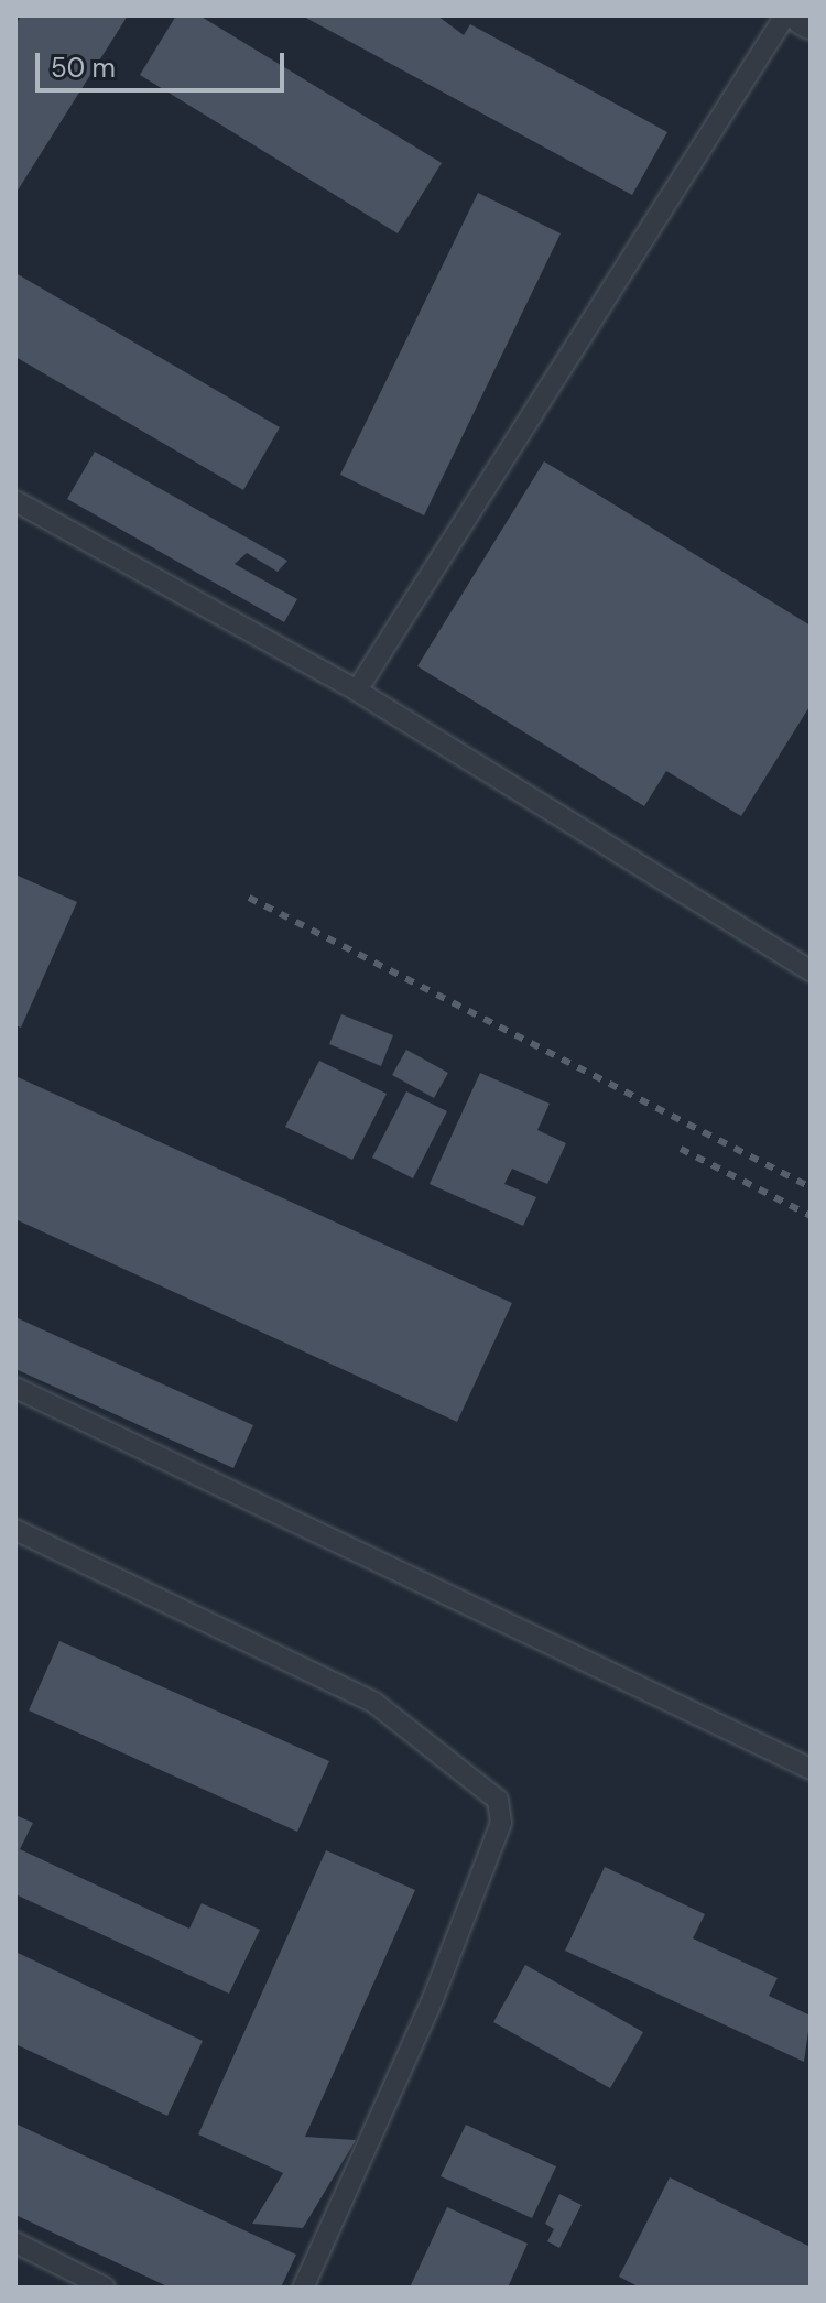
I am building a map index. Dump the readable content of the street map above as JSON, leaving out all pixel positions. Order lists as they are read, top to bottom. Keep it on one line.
{"scale_bar":"50 m"}
